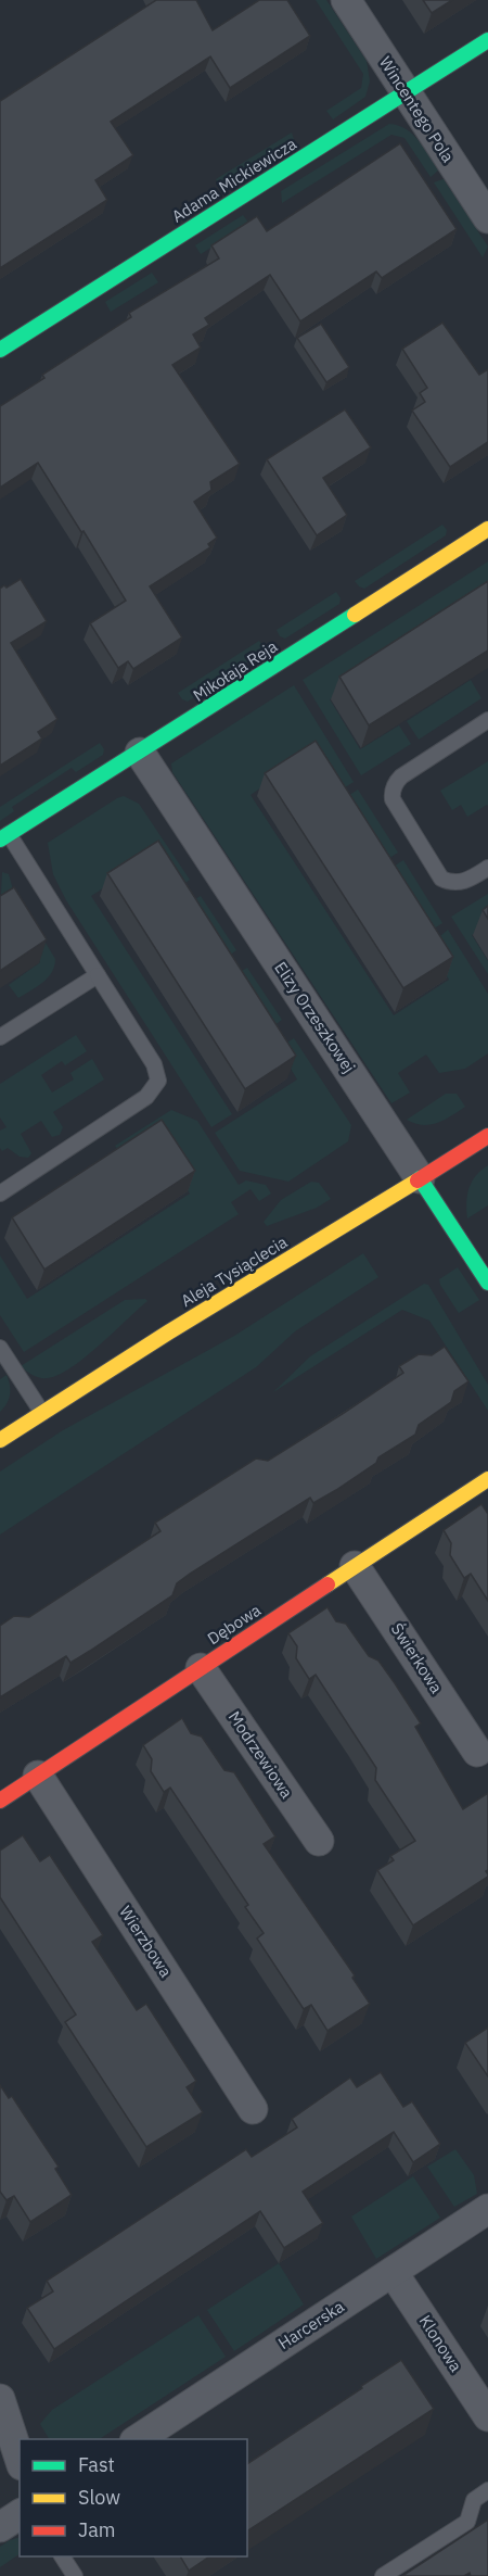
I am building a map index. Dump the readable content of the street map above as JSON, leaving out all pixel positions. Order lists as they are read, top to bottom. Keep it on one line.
{"streets":{"street":["Wincentego Pola","Adama Mickiewicza","Mikołaja Reja","Elizy Orzeszkowej","Aleja Tysiąclecia","Dębowa","Świerkowa","Modrzewiowa","Wierzbowa","Harcerska","Klonowa"]},"crossings":[["Wincentego Pola","Adama Mickiewicza"],["Mikołaja Reja","Elizy Orzeszkowej"],["Elizy Orzeszkowej","Aleja Tysiąclecia"],["Dębowa","Świerkowa"],["Dębowa","Modrzewiowa"],["Dębowa","Wierzbowa"],["Harcerska","Klonowa"]],"legend":["Fast","Slow","Jam"]}
